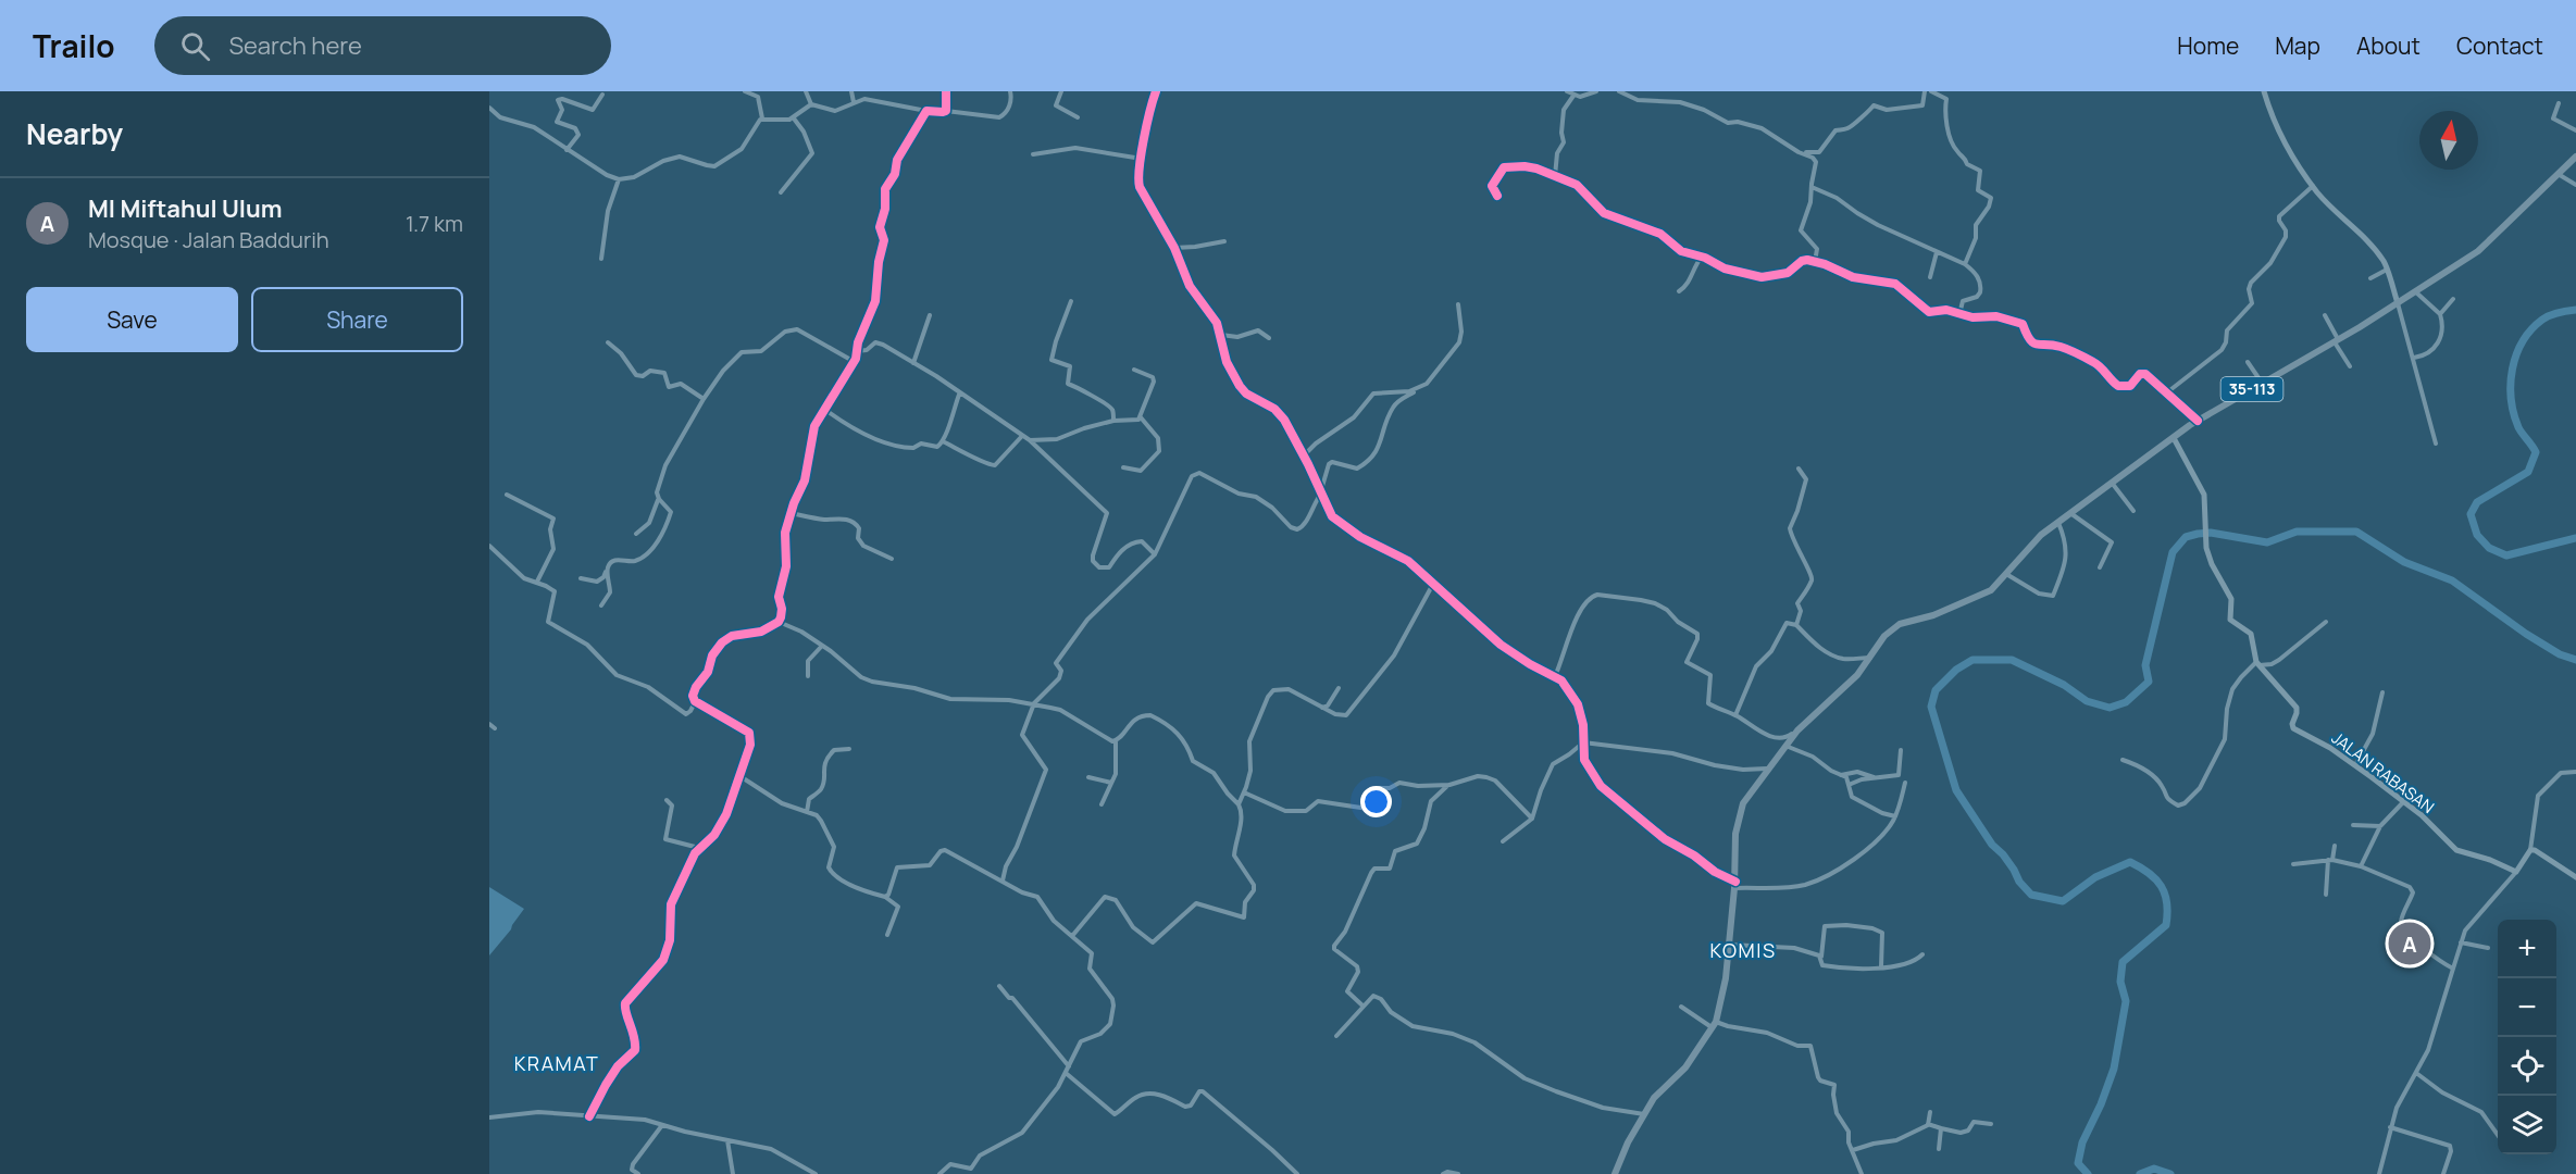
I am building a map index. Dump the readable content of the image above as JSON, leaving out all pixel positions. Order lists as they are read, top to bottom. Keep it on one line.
{"streets":{"main road":["35-113"],"street":["JALAN RABASAN"]},"crossings":[["35-113","JALAN RABASAN"]],"districts":["KOMIS","KRAMAT"],"north":"top","page":{"header":"Trailo","search":"Search here","nav":["Home","Map","About","Contact"],"heading":"Nearby","list":[{"mark":"A","name":"MI Miftahul Ulum","note":"Mosque · Jalan Baddurih","value":"1.7 km"}],"buttons":["Save","Share"],"map_buttons":["+","−"],"pins":"A"}}
